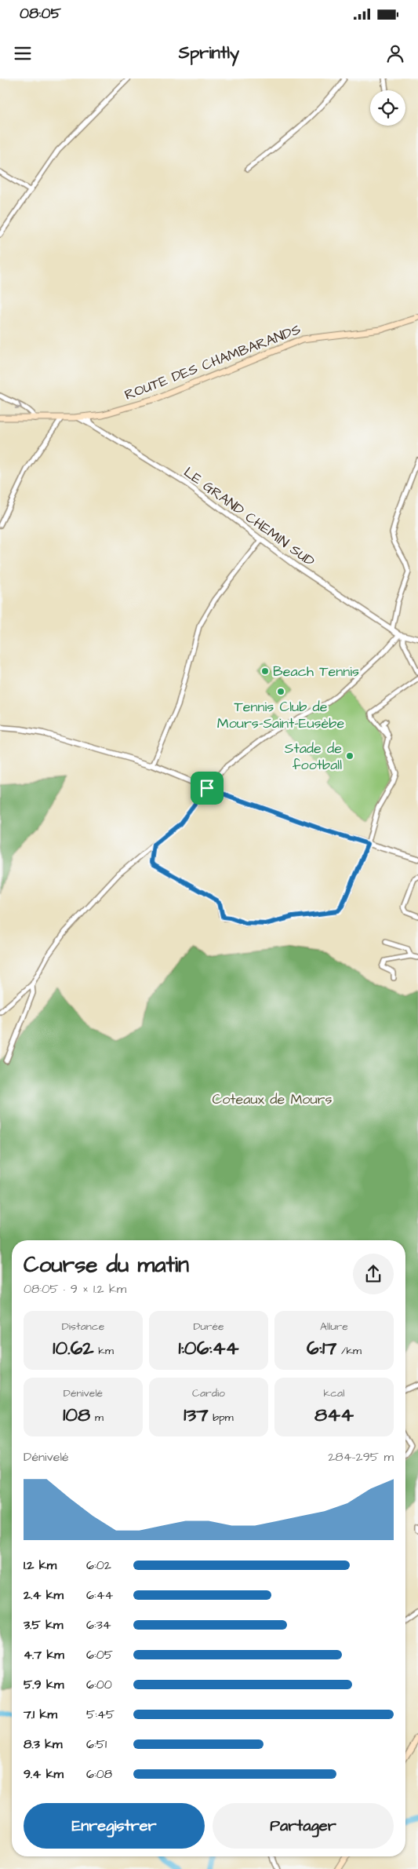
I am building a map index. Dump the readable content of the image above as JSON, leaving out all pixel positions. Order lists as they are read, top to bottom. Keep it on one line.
{"streets":{"main road":["ROUTE DES CHAMBARANDS"],"street":["LE GRAND CHEMIN SUD"]},"crossings":[["ROUTE DES CHAMBARANDS","LE GRAND CHEMIN SUD"]],"parks":["Coteaux de Mours"],"places":["Beach Tennis","Tennis Club de Mours-Saint-Eusèbe","Stade de football"],"page":{"status":"08:05","header":"Sprintly","heading":["Course du matin","08:05 · 9 × 1.2 km"],"stats":[["Distance","10.62 km"],["Durée","1:06:44"],["Allure","6:17 /km"],["Dénivelé","108 m"],["Cardio","137 bpm"],["kcal","844"]],"chart":["Dénivelé","284–295 m"],"list":[{"name":"1.2 km","note":"6:02"},{"name":"2.4 km","note":"6:44"},{"name":"3.5 km","note":"6:34"},{"name":"4.7 km","note":"6:05"},{"name":"5.9 km","note":"6:00"},{"name":"7.1 km","note":"5:45"},{"name":"8.3 km","note":"6:51"},{"name":"9.4 km","note":"6:08"}],"buttons":["Enregistrer","Partager"]}}
